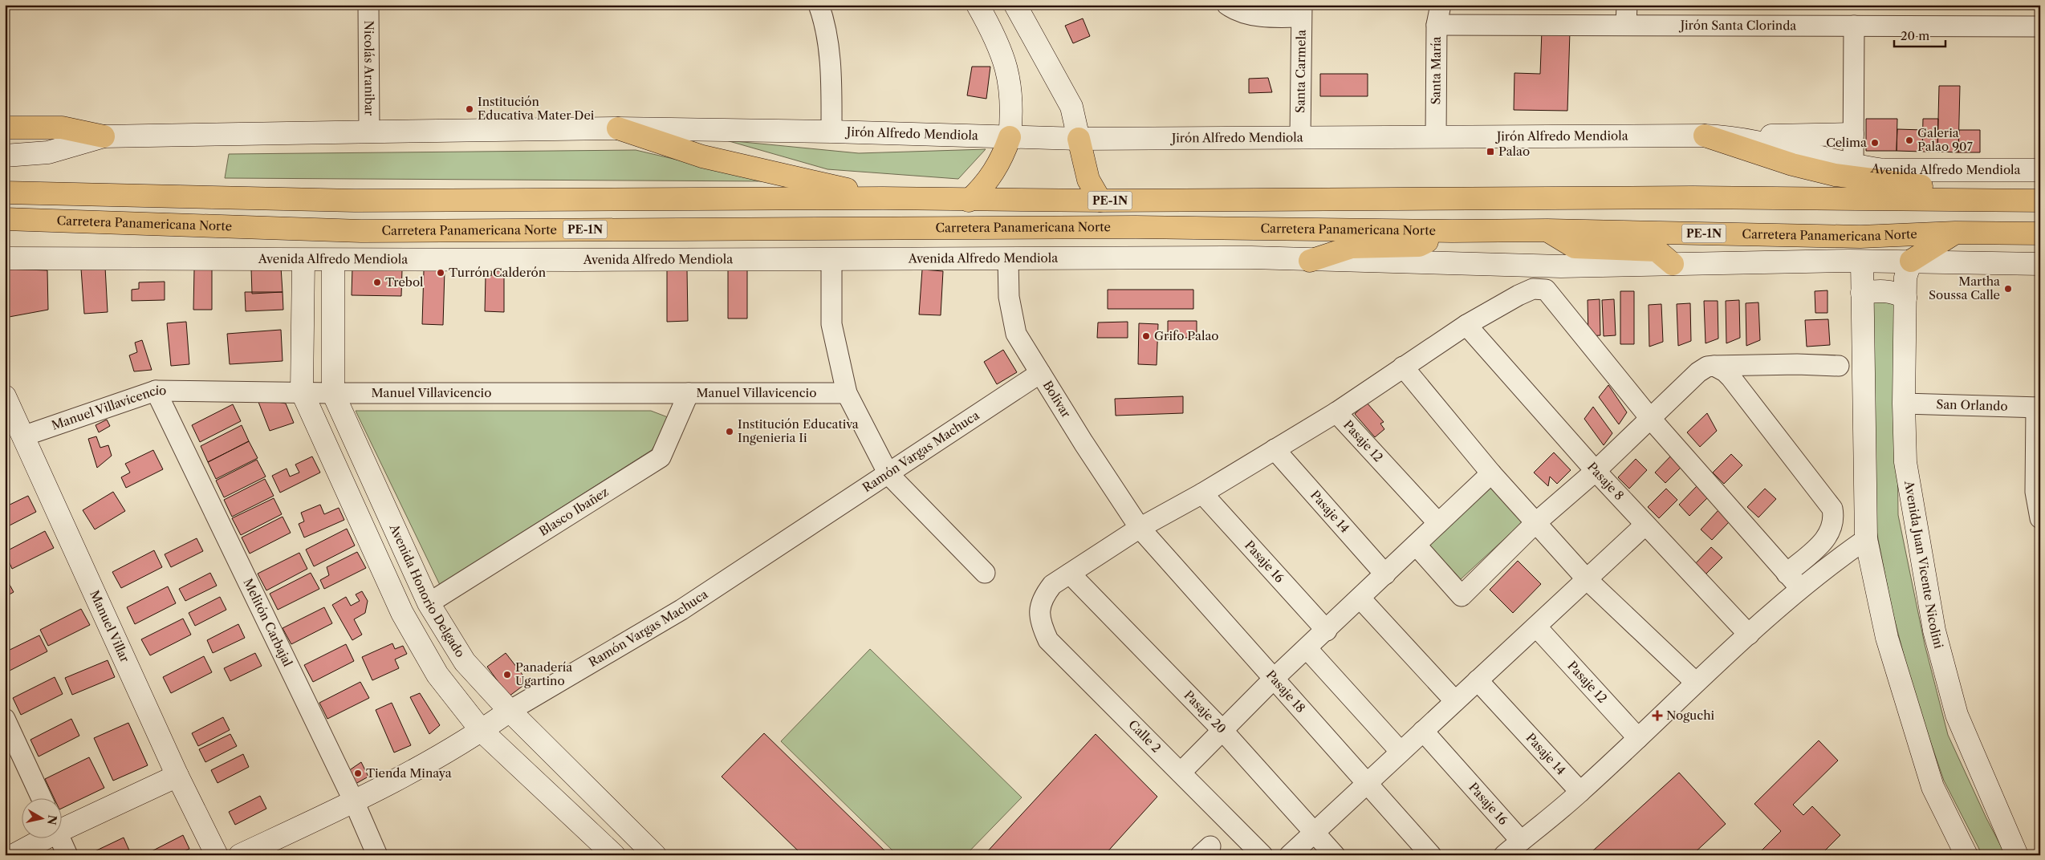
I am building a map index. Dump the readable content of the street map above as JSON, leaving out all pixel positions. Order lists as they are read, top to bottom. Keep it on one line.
{"streets":{"main road":["Jirón Alfredo Mendiola","Avenida Alfredo Mendiola","PE-1N","Carretera Panamericana Norte","Ramón Vargas Machuca","Avenida Juan Vicente Nicolini","Avenida Honorio Delgado","Manuel Villar"],"street":["Jirón Santa Clorinda","Nicolás Aranibar","Santa Carmela","Santa María","Manuel Villavicencio","Bolivar","San Orlando","Pasaje 12","Pasaje 8","Blasco Ibañez","Pasaje 14","Pasaje 16","Melitón Carbajal","Pasaje 18","Pasaje 20","Calle 2"]},"crossings":[["Jirón Santa Clorinda","Santa María"],["Santa Carmela","Jirón Alfredo Mendiola"],["Santa María","Jirón Alfredo Mendiola"],["Jirón Alfredo Mendiola","Avenida Alfredo Mendiola"],["Avenida Alfredo Mendiola","Bolivar"],["Avenida Alfredo Mendiola","Avenida Honorio Delgado"],["Manuel Villavicencio","Blasco Ibañez"],["Manuel Villavicencio","Avenida Honorio Delgado"],["Manuel Villavicencio","Melitón Carbajal"],["Manuel Villavicencio","Manuel Villar"],["Bolivar","Ramón Vargas Machuca"],["Bolivar","Pasaje 18"],["San Orlando","Avenida Juan Vicente Nicolini"],["Ramón Vargas Machuca","Avenida Honorio Delgado"],["Ramón Vargas Machuca","Melitón Carbajal"],["Blasco Ibañez","Avenida Honorio Delgado"],["Pasaje 20","Calle 2"]],"places":{"other":["Institución Educativa Mater Dei","Galeria Palao 907","Celima","Turrón Calderón","Trebol","Martha Soussa Calle","Grifo Palao","Institución Educativa Ingenieria Ii","Panadería Ugartino","Tienda Minaya"],"transit":["Palao"],"health":["Noguchi"]},"scale_bar":"20 m","north":"right"}
